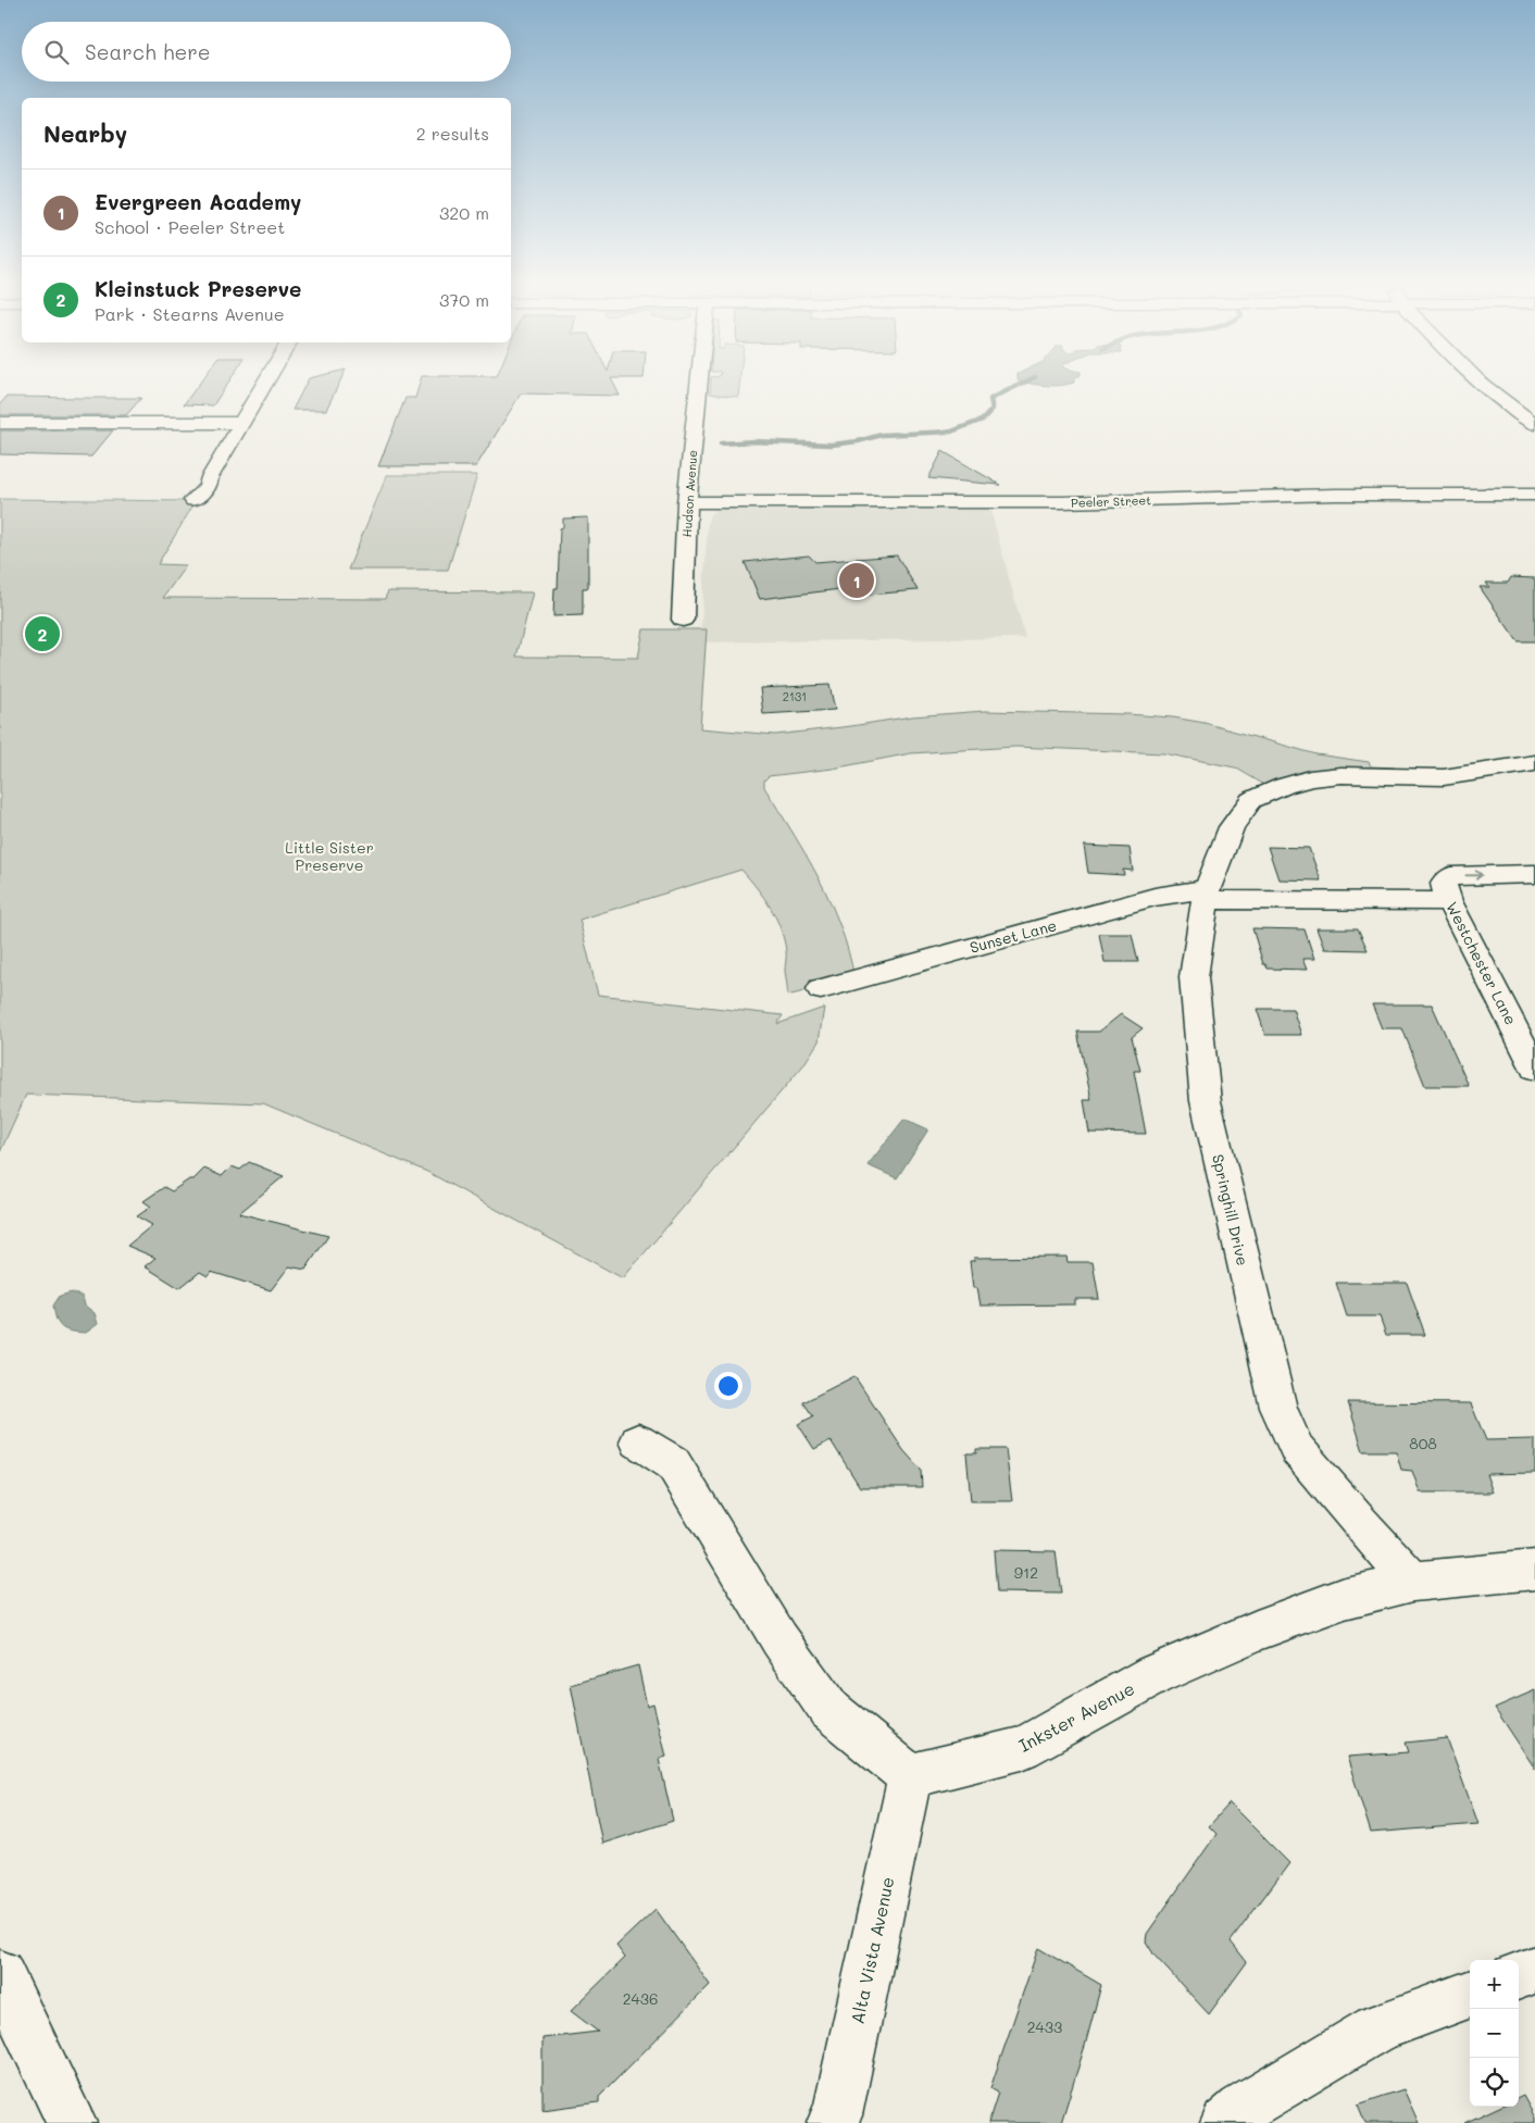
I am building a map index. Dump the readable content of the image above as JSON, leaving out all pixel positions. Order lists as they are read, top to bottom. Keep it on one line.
{"streets":{"street":["Hudson Avenue","Peeler Street","Sunset Lane","Westchester Lane","Springhill Drive","Inkster Avenue","Alta Vista Avenue"]},"crossings":[["Hudson Avenue","Peeler Street"],["Sunset Lane","Westchester Lane"],["Sunset Lane","Springhill Drive"],["Springhill Drive","Inkster Avenue"],["Inkster Avenue","Alta Vista Avenue"]],"parks":["Little Sister Preserve"],"house_numbers":["2131","808","912","2436","2433"],"page":{"search":"Search here","heading":["Nearby","2 results"],"list":[{"mark":"1","name":"Evergreen Academy","note":"School · Peeler Street","value":"320 m"},{"mark":"2","name":"Kleinstuck Preserve","note":"Park · Stearns Avenue","value":"370 m"}],"pins":["1","2"],"map_buttons":["+","−"]}}
